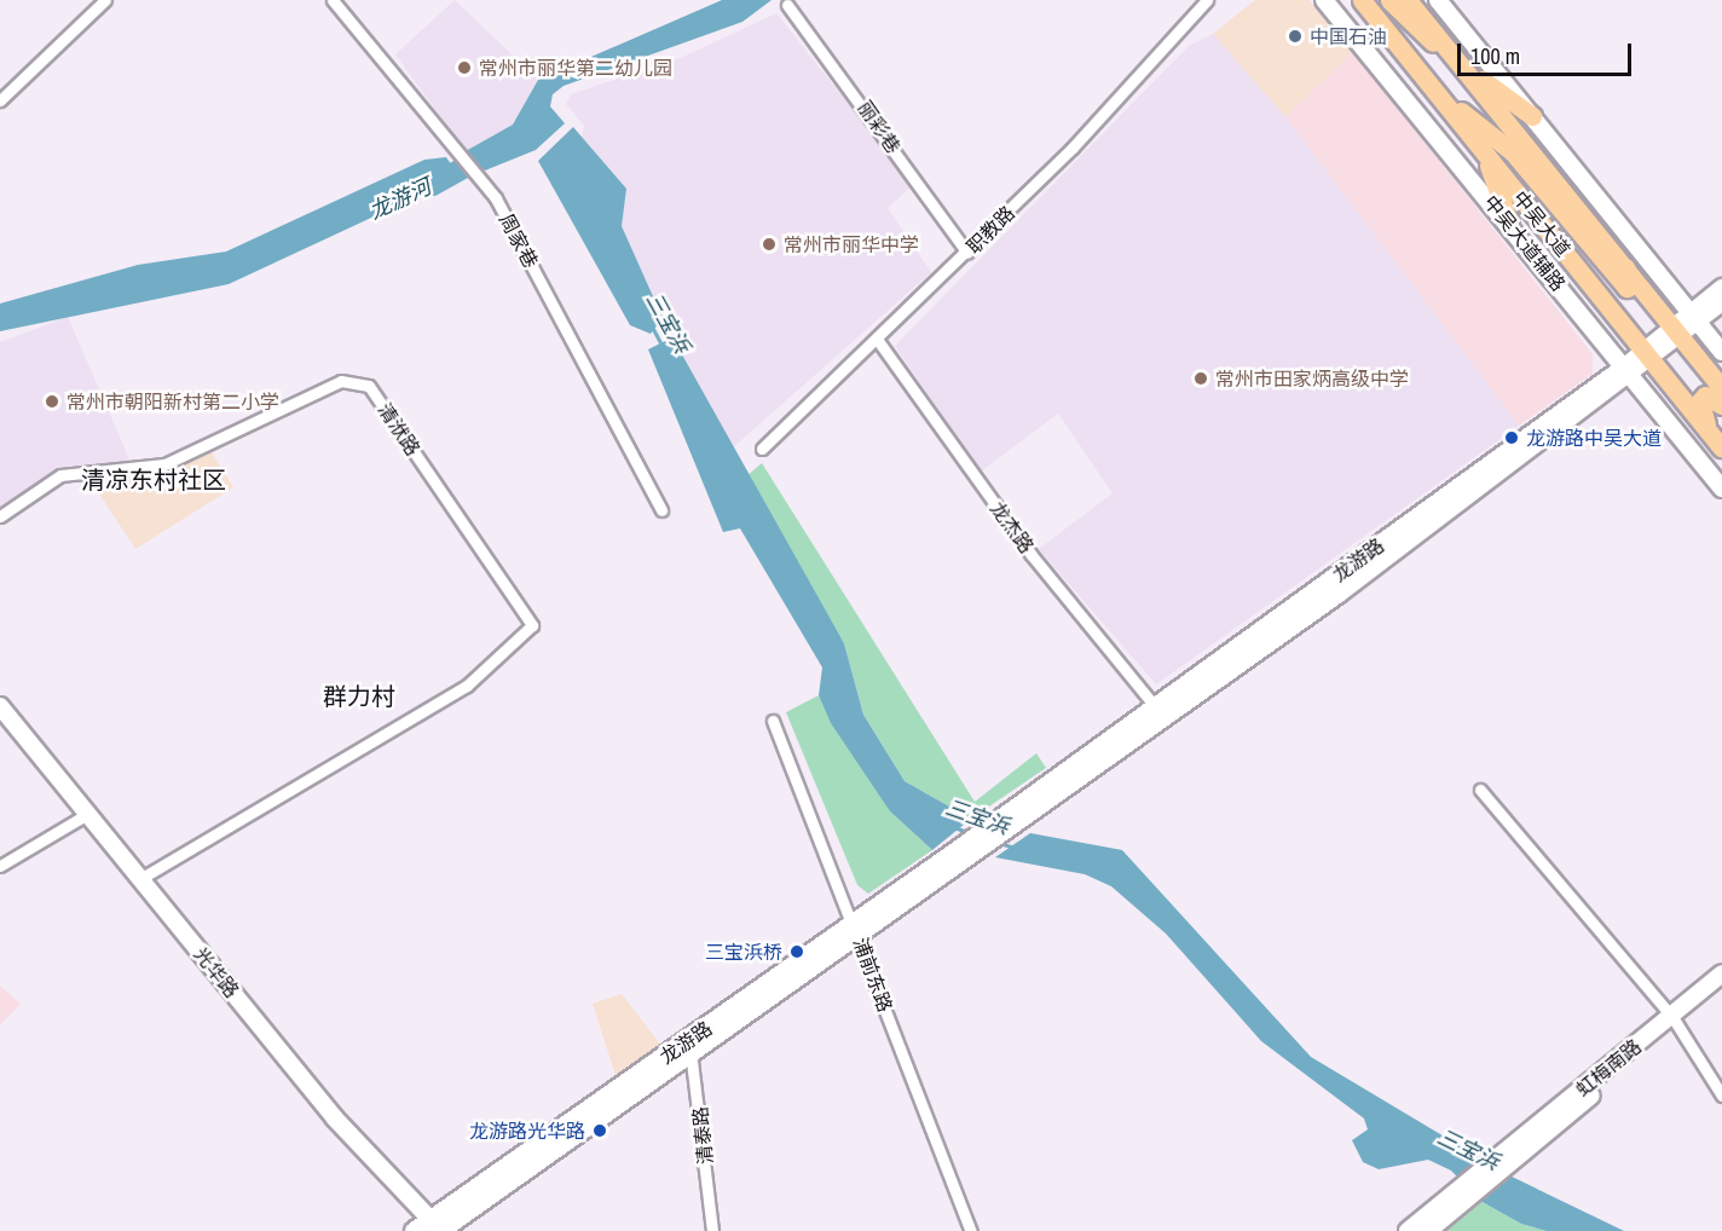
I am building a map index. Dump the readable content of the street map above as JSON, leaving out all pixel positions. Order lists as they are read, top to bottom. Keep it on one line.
{"streets":{"main road":["中吴大道","中吴大道辅路","龙游路","光华路","虹梅南路"],"street":["丽彩巷","职教路","周家巷","清洑路","龙杰路","浦前东路","清泰路"]},"crossings":[["丽彩巷","职教路"],["中吴大道","龙游路"],["职教路","龙杰路"],["中吴大道辅路","龙游路"],["清洑路","光华路"],["龙杰路","龙游路"],["龙游路","光华路"],["龙游路","浦前东路"],["龙游路","清泰路"]],"districts":["清凉东村社区","群力村"],"water":["龙游河","三宝浜"],"places":["中国石油","常州市丽华第二幼儿园","常州市丽华中学","常州市田家炳高级中学","常州市朝阳新村第二小学","龙游路中吴大道","三宝浜桥","龙游路光华路"],"scale_bar":"100 m"}
